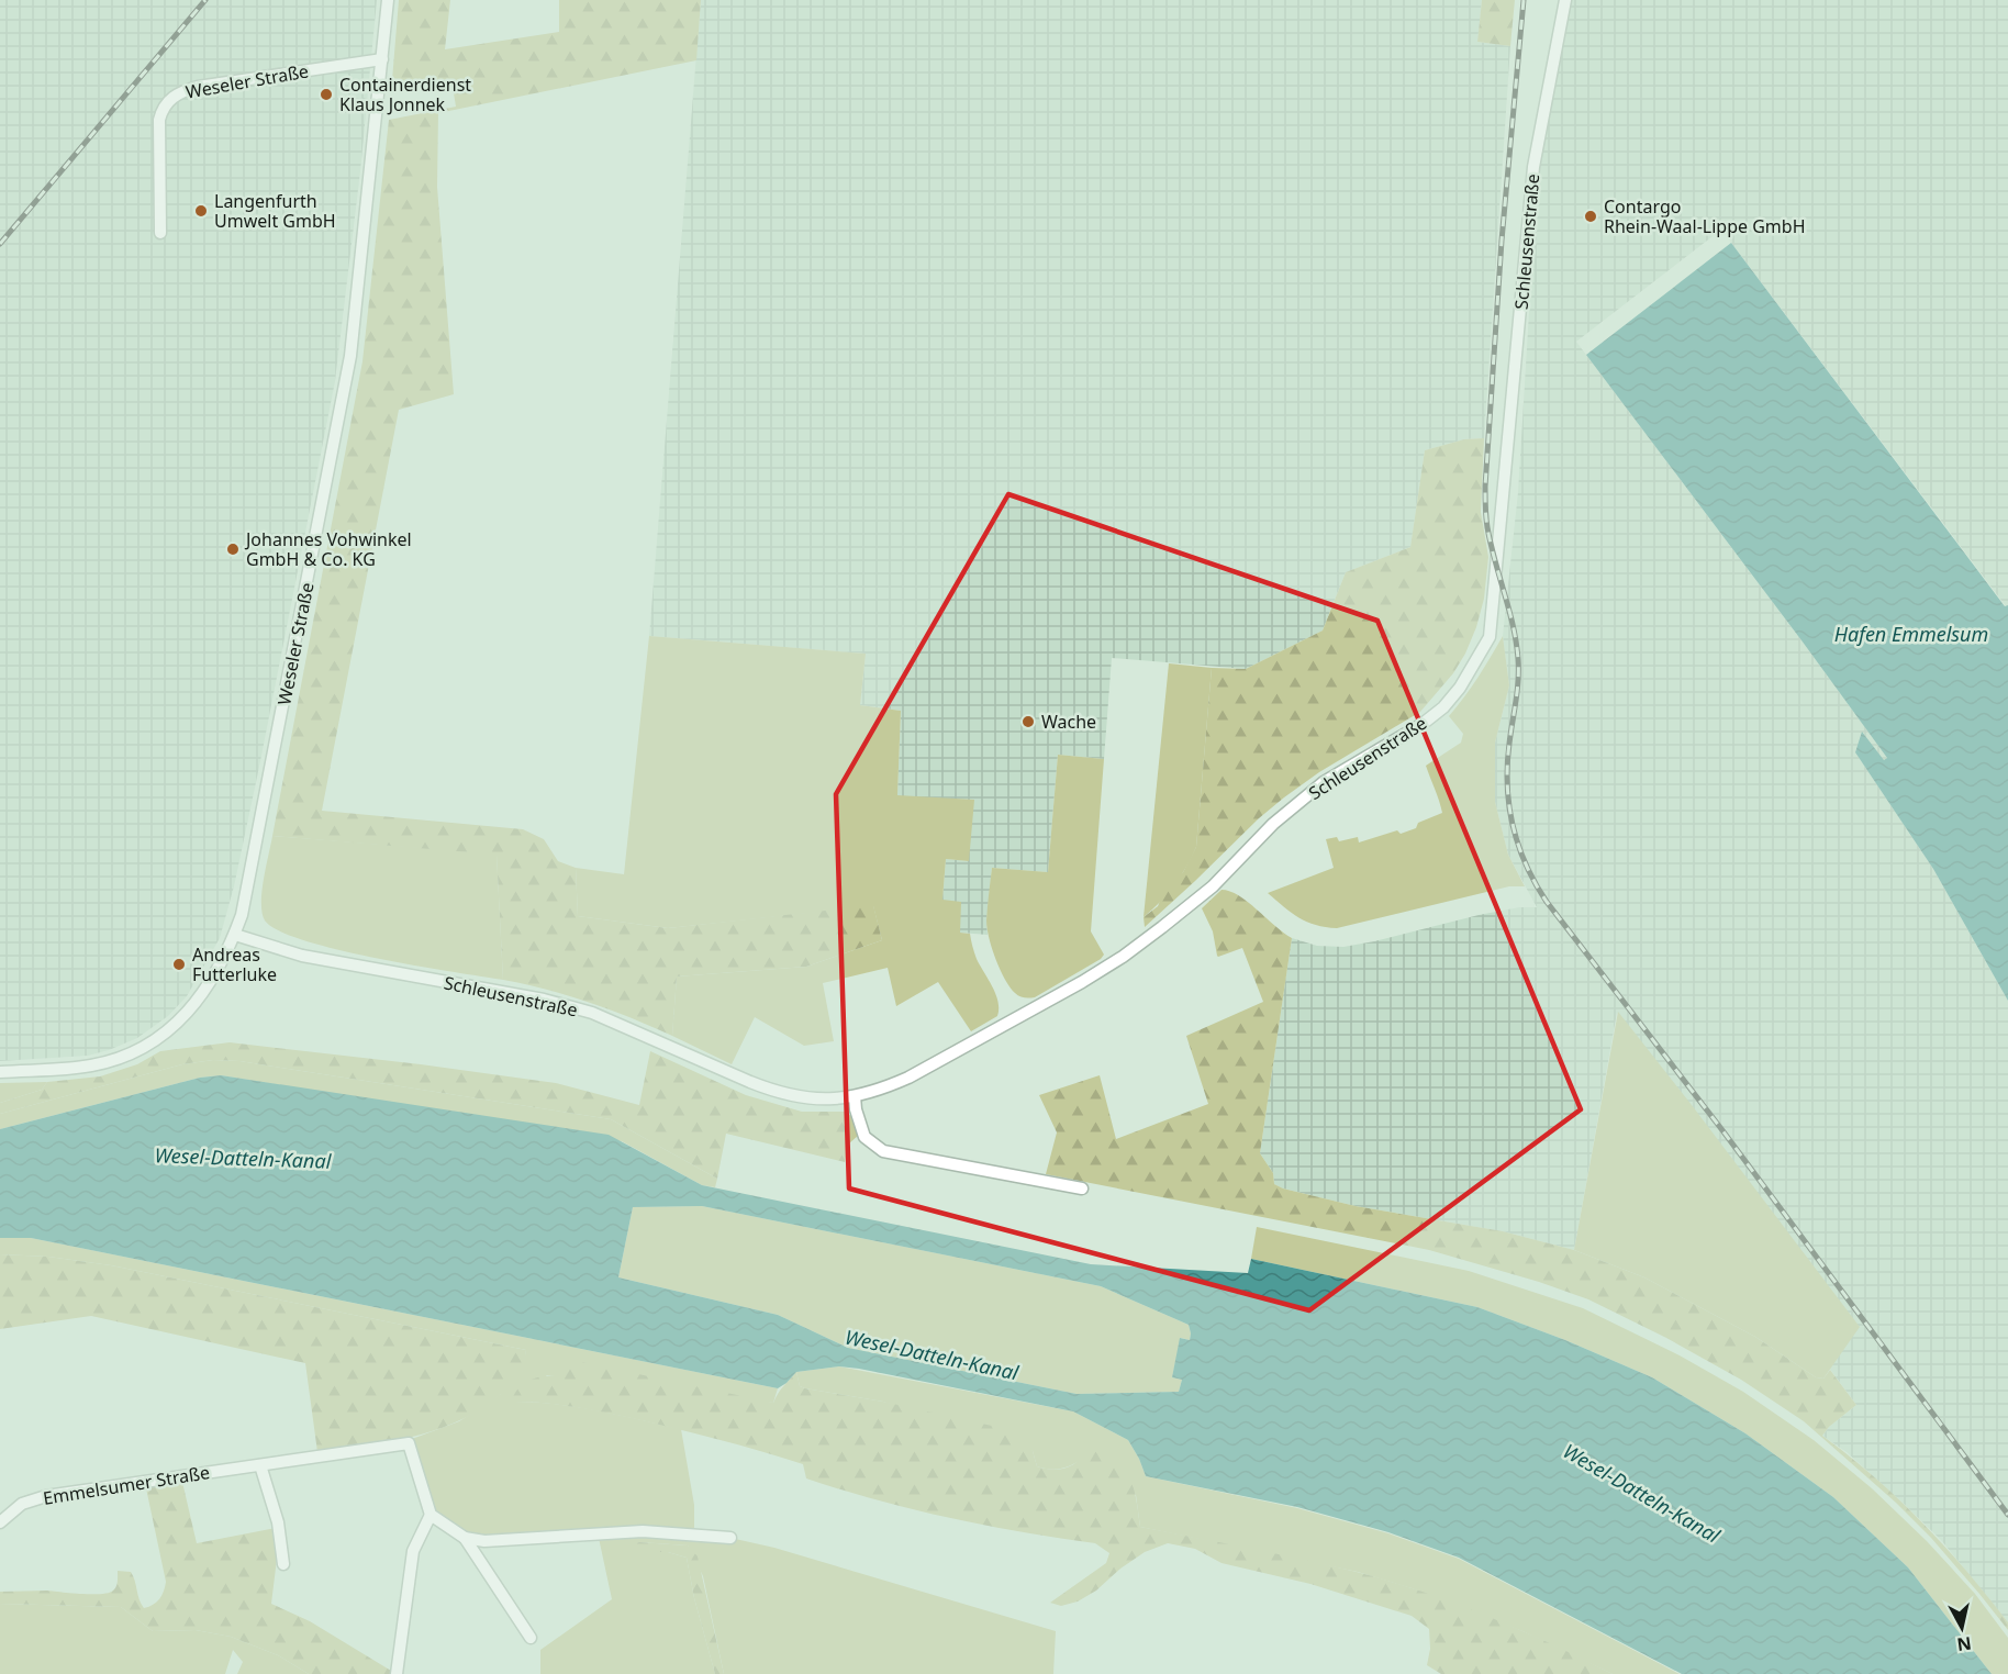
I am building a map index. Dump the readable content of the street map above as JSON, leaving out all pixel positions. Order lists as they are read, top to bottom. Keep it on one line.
{"streets":{"street":["Weseler Straße","Schleusenstraße","Emmelsumer Straße"]},"crossings":[["Weseler Straße","Schleusenstraße"]],"water":["Hafen Emmelsum","Wesel-Datteln-Kanal"],"places":["Containerdienst Klaus Jonnek","Langenfurth Umwelt GmbH","Contargo Rhein-Waal-Lippe GmbH","Johannes Vohwinkel GmbH & Co. KG","Wache","Andreas Futterluke"],"north":"bottom"}
